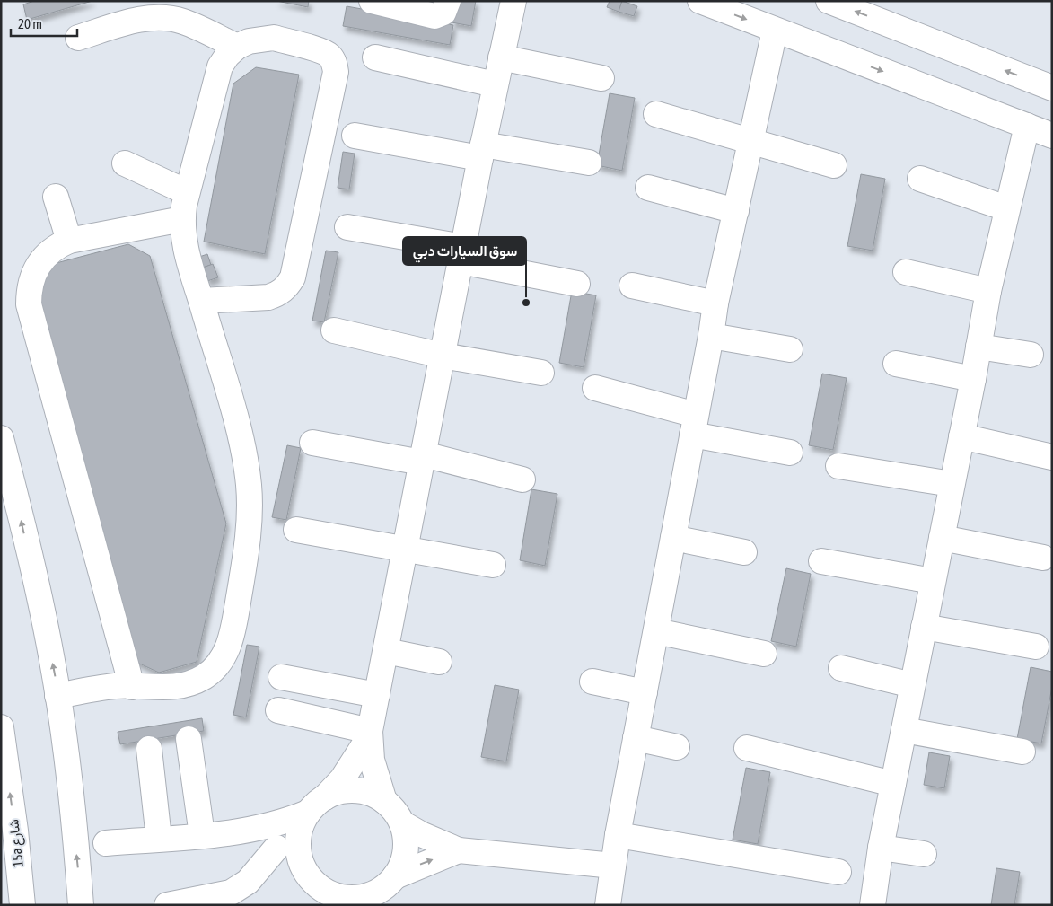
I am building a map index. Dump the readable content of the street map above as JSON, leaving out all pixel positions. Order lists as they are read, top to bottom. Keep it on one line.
{"streets":{"street":["15a شارع"]},"places":["سوق السيارات دبي"],"scale_bar":"20 m"}
